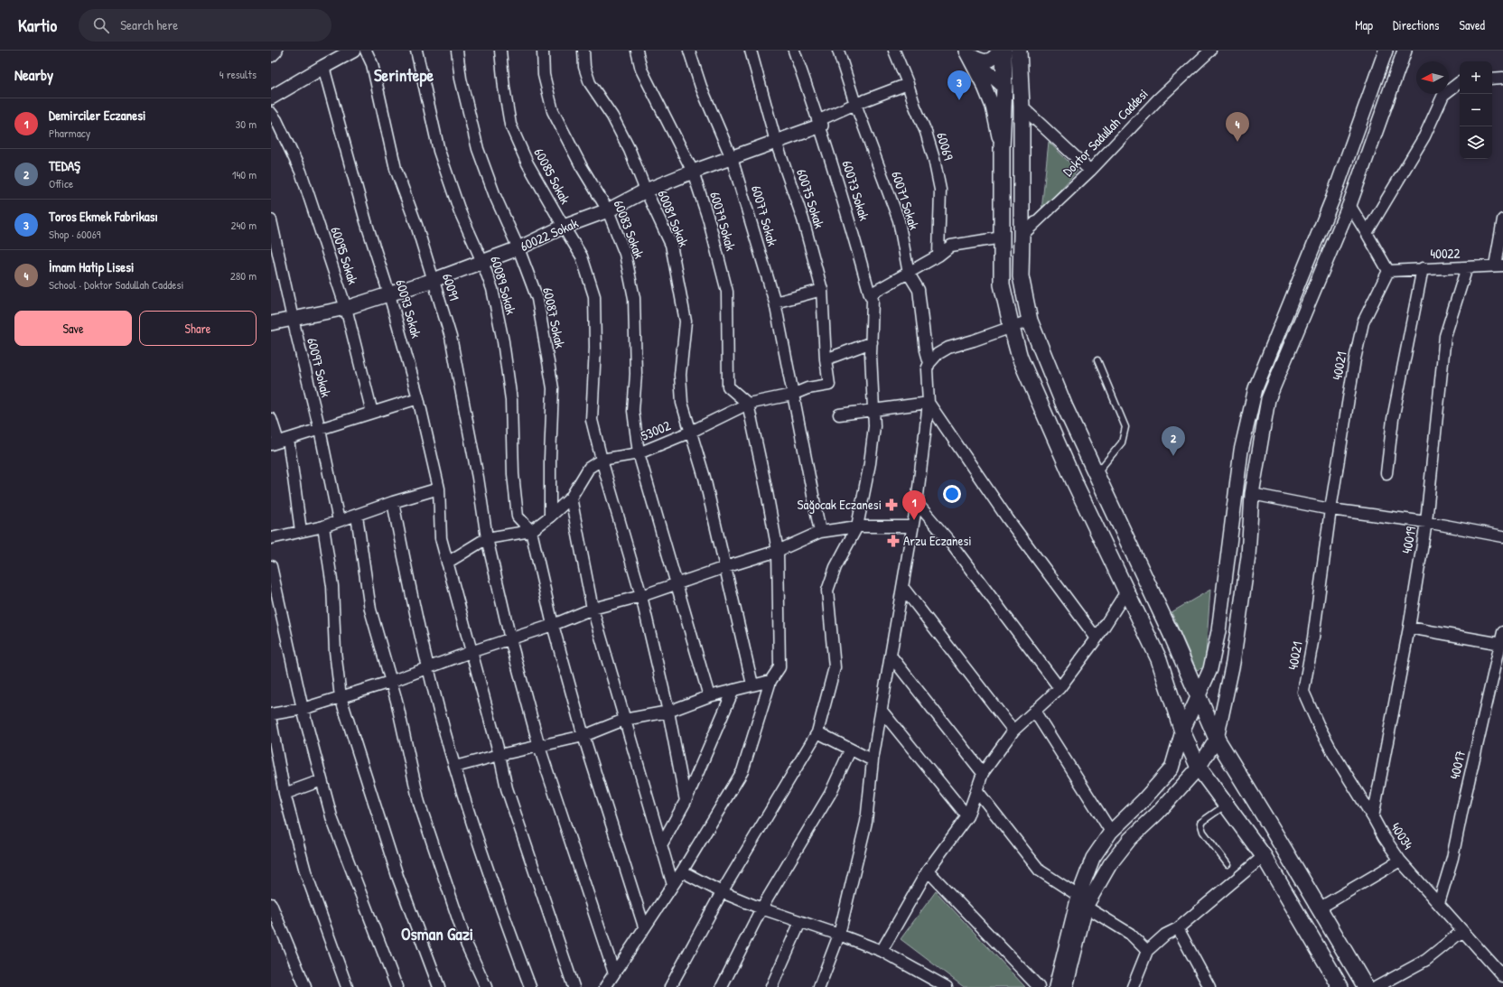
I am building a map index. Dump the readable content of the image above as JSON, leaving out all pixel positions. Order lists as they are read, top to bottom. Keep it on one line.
{"streets":{"street":["Doktor Sadullah Caddesi","60069","60085 Sokak","60073 Sokak","60075 Sokak","60071 Sokak","60077 Sokak","60081 Sokak","60079 Sokak","60083 Sokak","60022 Sokak","40022","60095 Sokak","60089 Sokak","60091","60093 Sokak","60087 Sokak","40021","60097 Sokak","53002","40019","40017","40034"]},"crossings":[["60085 Sokak","60022 Sokak"],["60085 Sokak","53002"],["60073 Sokak","60022 Sokak"],["60075 Sokak","60022 Sokak"],["60075 Sokak","53002"],["60077 Sokak","60022 Sokak"],["60077 Sokak","53002"],["60081 Sokak","60022 Sokak"],["60081 Sokak","53002"],["60079 Sokak","60022 Sokak"],["60079 Sokak","53002"],["60083 Sokak","60022 Sokak"],["60083 Sokak","53002"],["60022 Sokak","60095 Sokak"],["60022 Sokak","60089 Sokak"],["60022 Sokak","60091"],["60022 Sokak","60093 Sokak"],["60022 Sokak","60087 Sokak"],["60022 Sokak","60097 Sokak"],["40022","40021"],["40022","40019"],["60089 Sokak","53002"],["60091","53002"],["60093 Sokak","53002"],["60087 Sokak","53002"],["40021","40034"],["40019","40034"],["40017","40034"]],"districts":["Serintepe","Osman Gazi"],"places":{"pharmacy":["Sağocak Eczanesi","Arzu Eczanesi"]},"north":"left","page":{"header":"Kartio","search":"Search here","nav":["Map","Directions","Saved"],"heading":["Nearby","4 results"],"map_buttons":["+","−"],"pins":["3","4","2","1"],"list":[{"mark":"1","name":"Demirciler Eczanesi","note":"Pharmacy","value":"30 m"},{"mark":"2","name":"TEDAŞ","note":"Office","value":"140 m"},{"mark":"3","name":"Toros Ekmek Fabrikası","note":"Shop · 60069","value":"240 m"},{"mark":"4","name":"İmam Hatip Lisesi","note":"School · Doktor Sadullah Caddesi","value":"280 m"}],"buttons":["Save","Share"]}}
